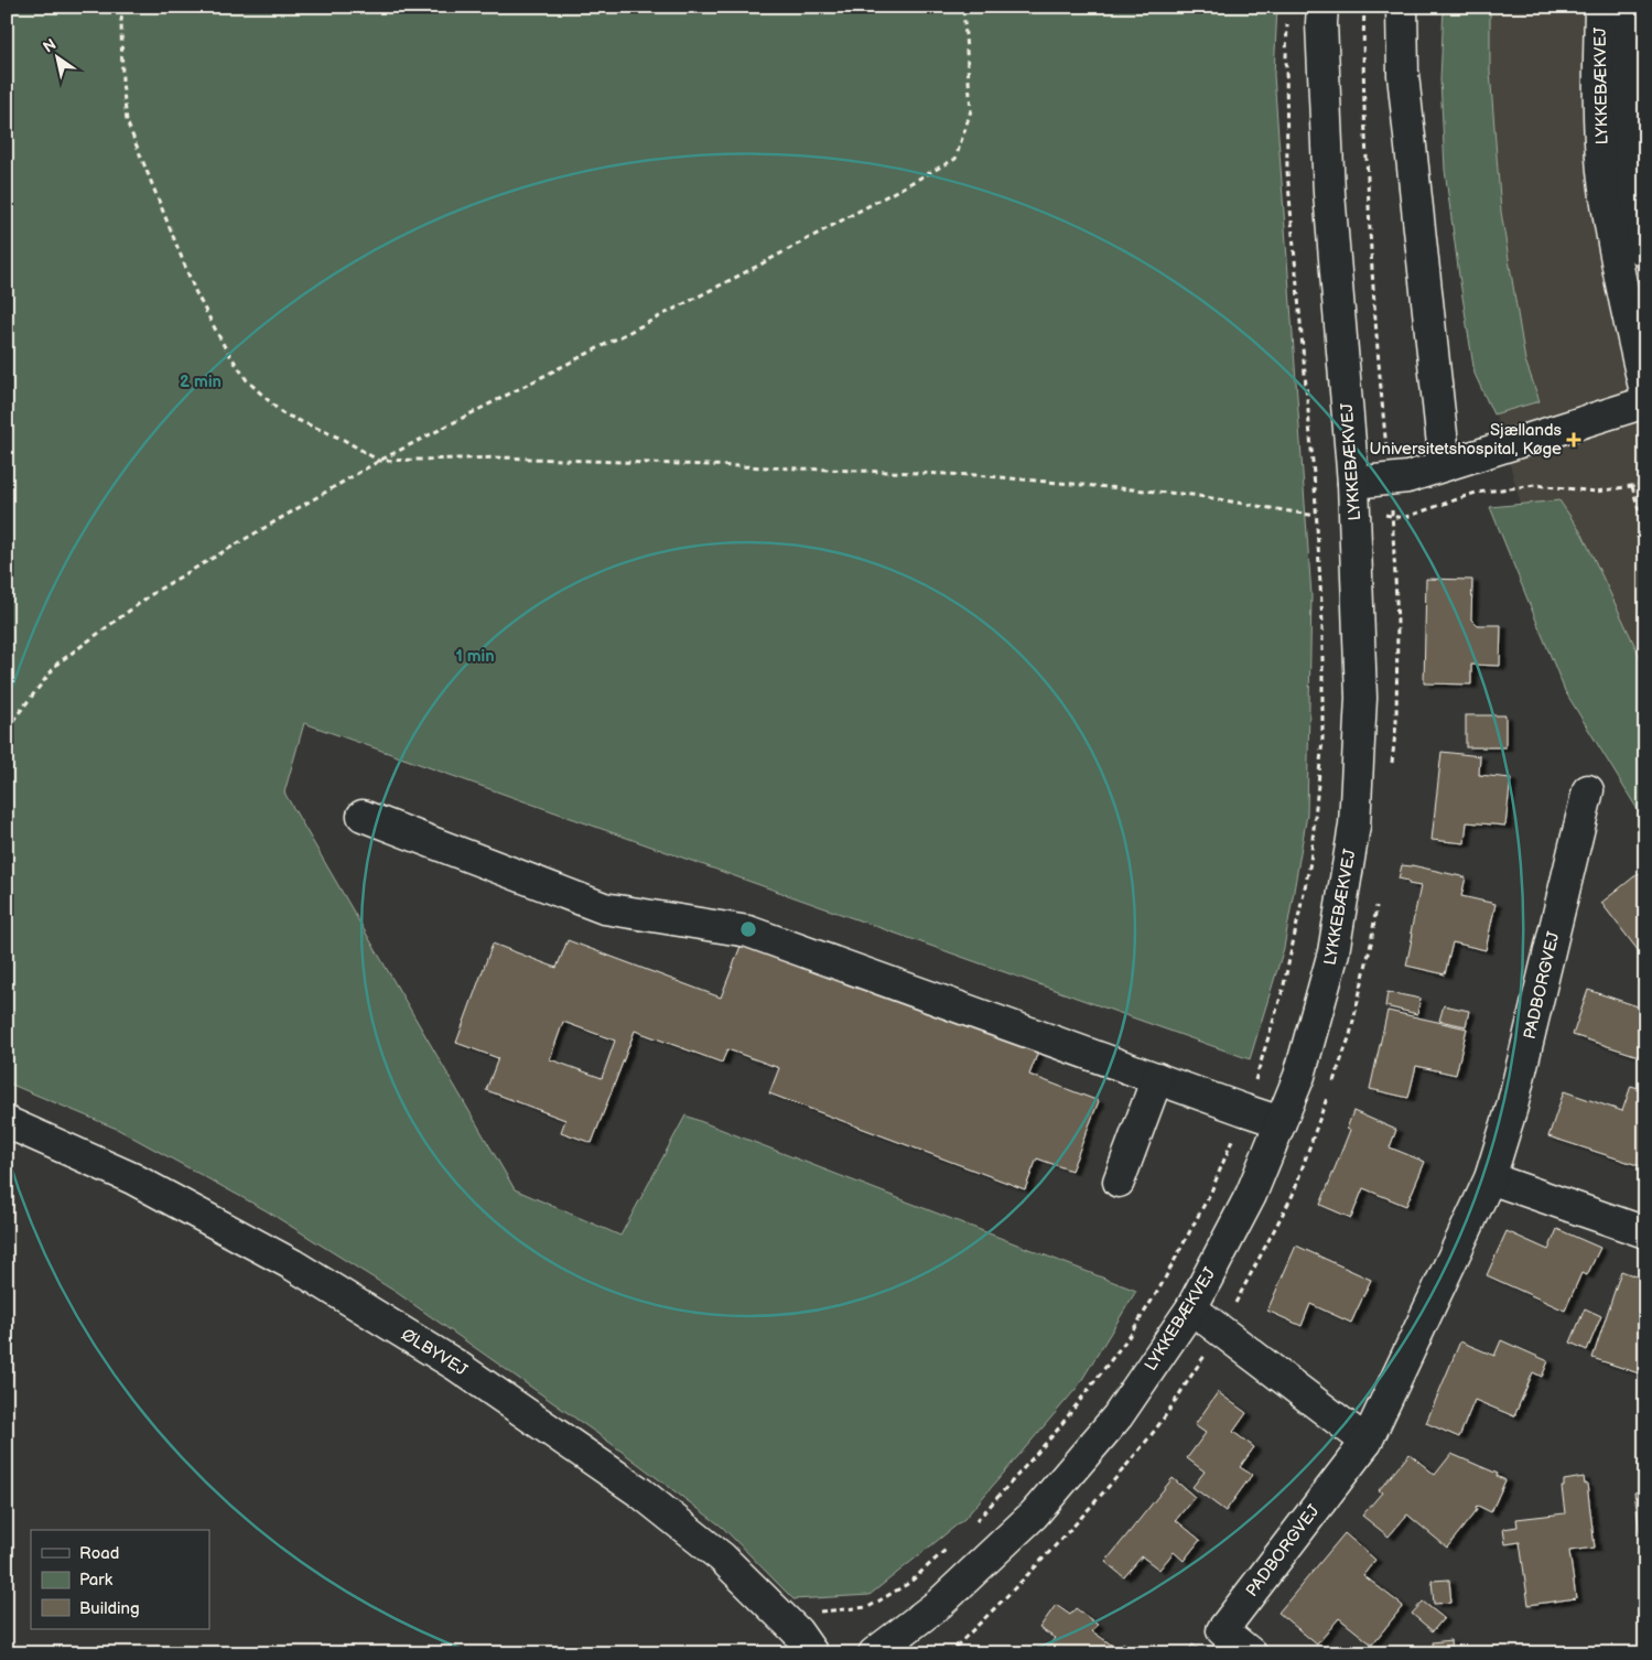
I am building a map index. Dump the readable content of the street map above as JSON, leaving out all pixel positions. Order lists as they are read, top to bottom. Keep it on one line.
{"streets":{"street":["LYKKEBÆKVEJ","PADBORGVEJ","ØLBYVEJ"]},"places":{"health":["Sjællands Universitetshospital, Køge"]},"legend":["Road","Park","Building"],"north":"top left","rings":["2 min","1 min"]}
